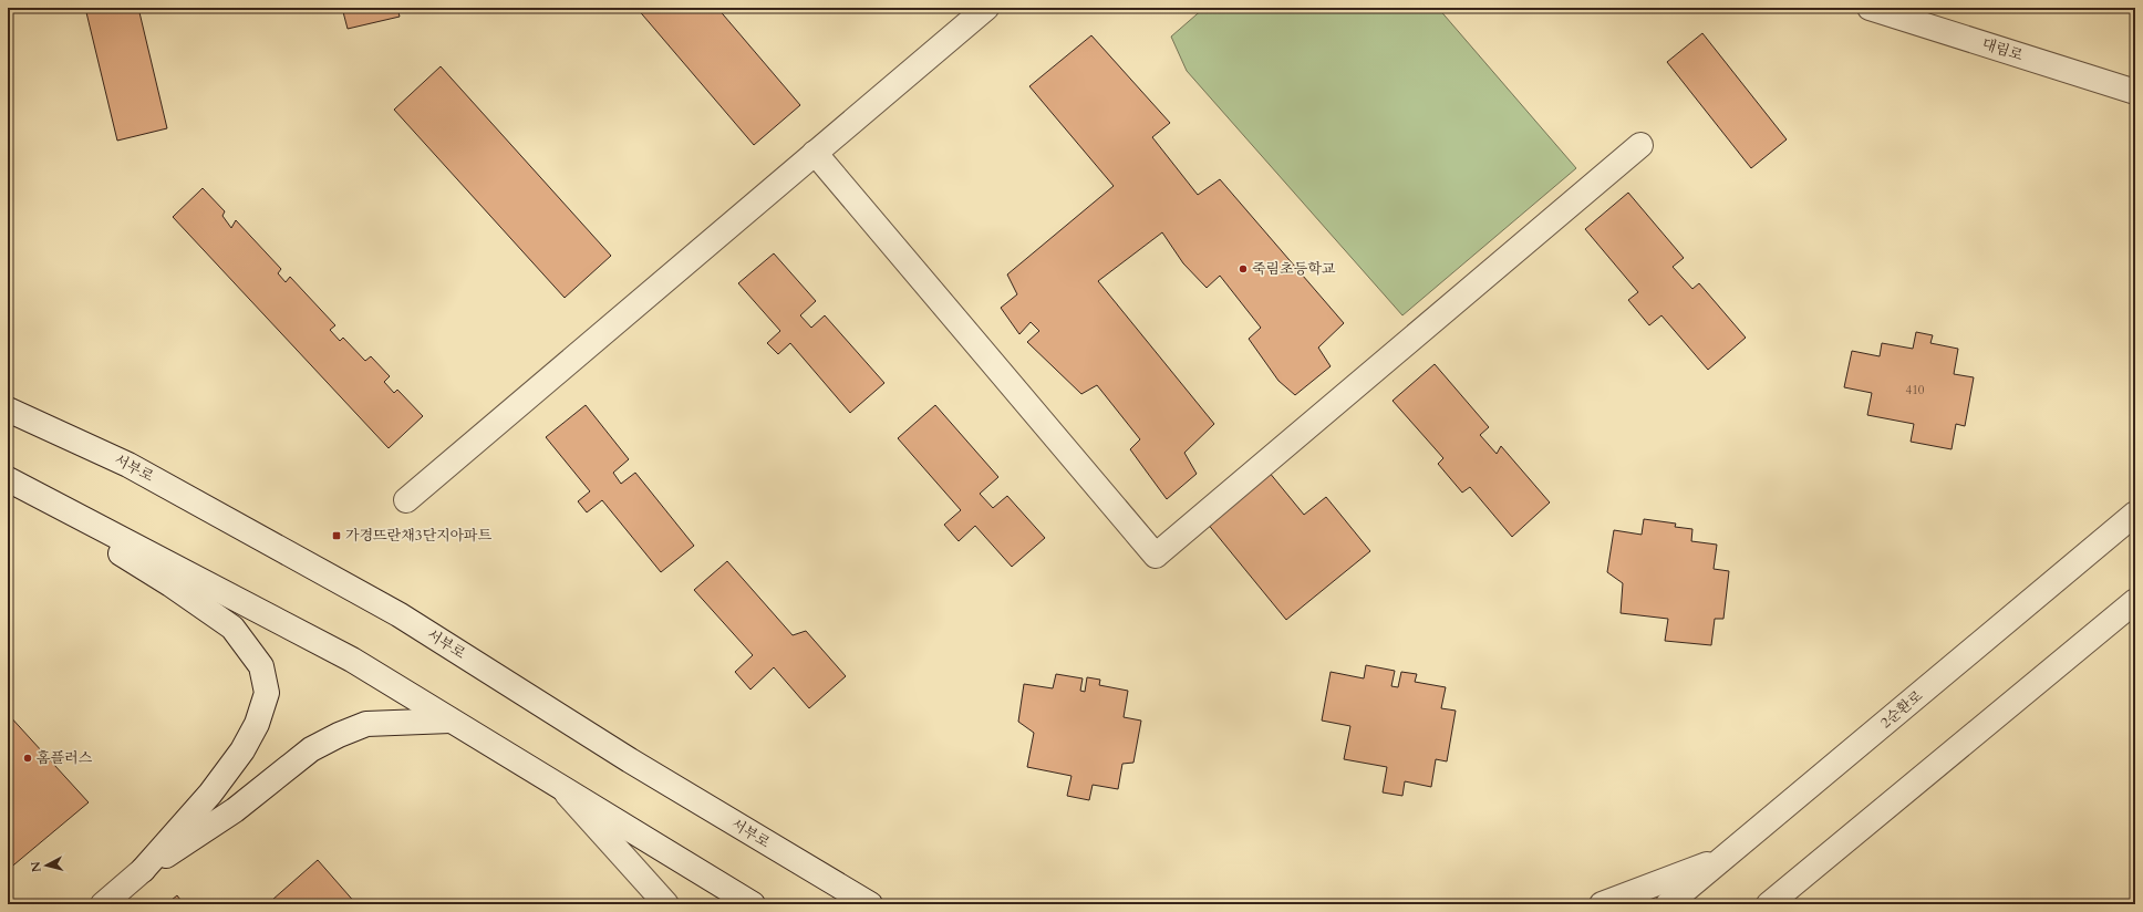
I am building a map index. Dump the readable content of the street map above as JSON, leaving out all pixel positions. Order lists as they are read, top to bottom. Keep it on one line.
{"streets":{"street":["대림로","서부로","2순환로"]},"places":{"other":["죽림초등학교","홈플러스"],"transit":["가경뜨란채3단지아파트"]},"house_numbers":["410"],"north":"left"}
